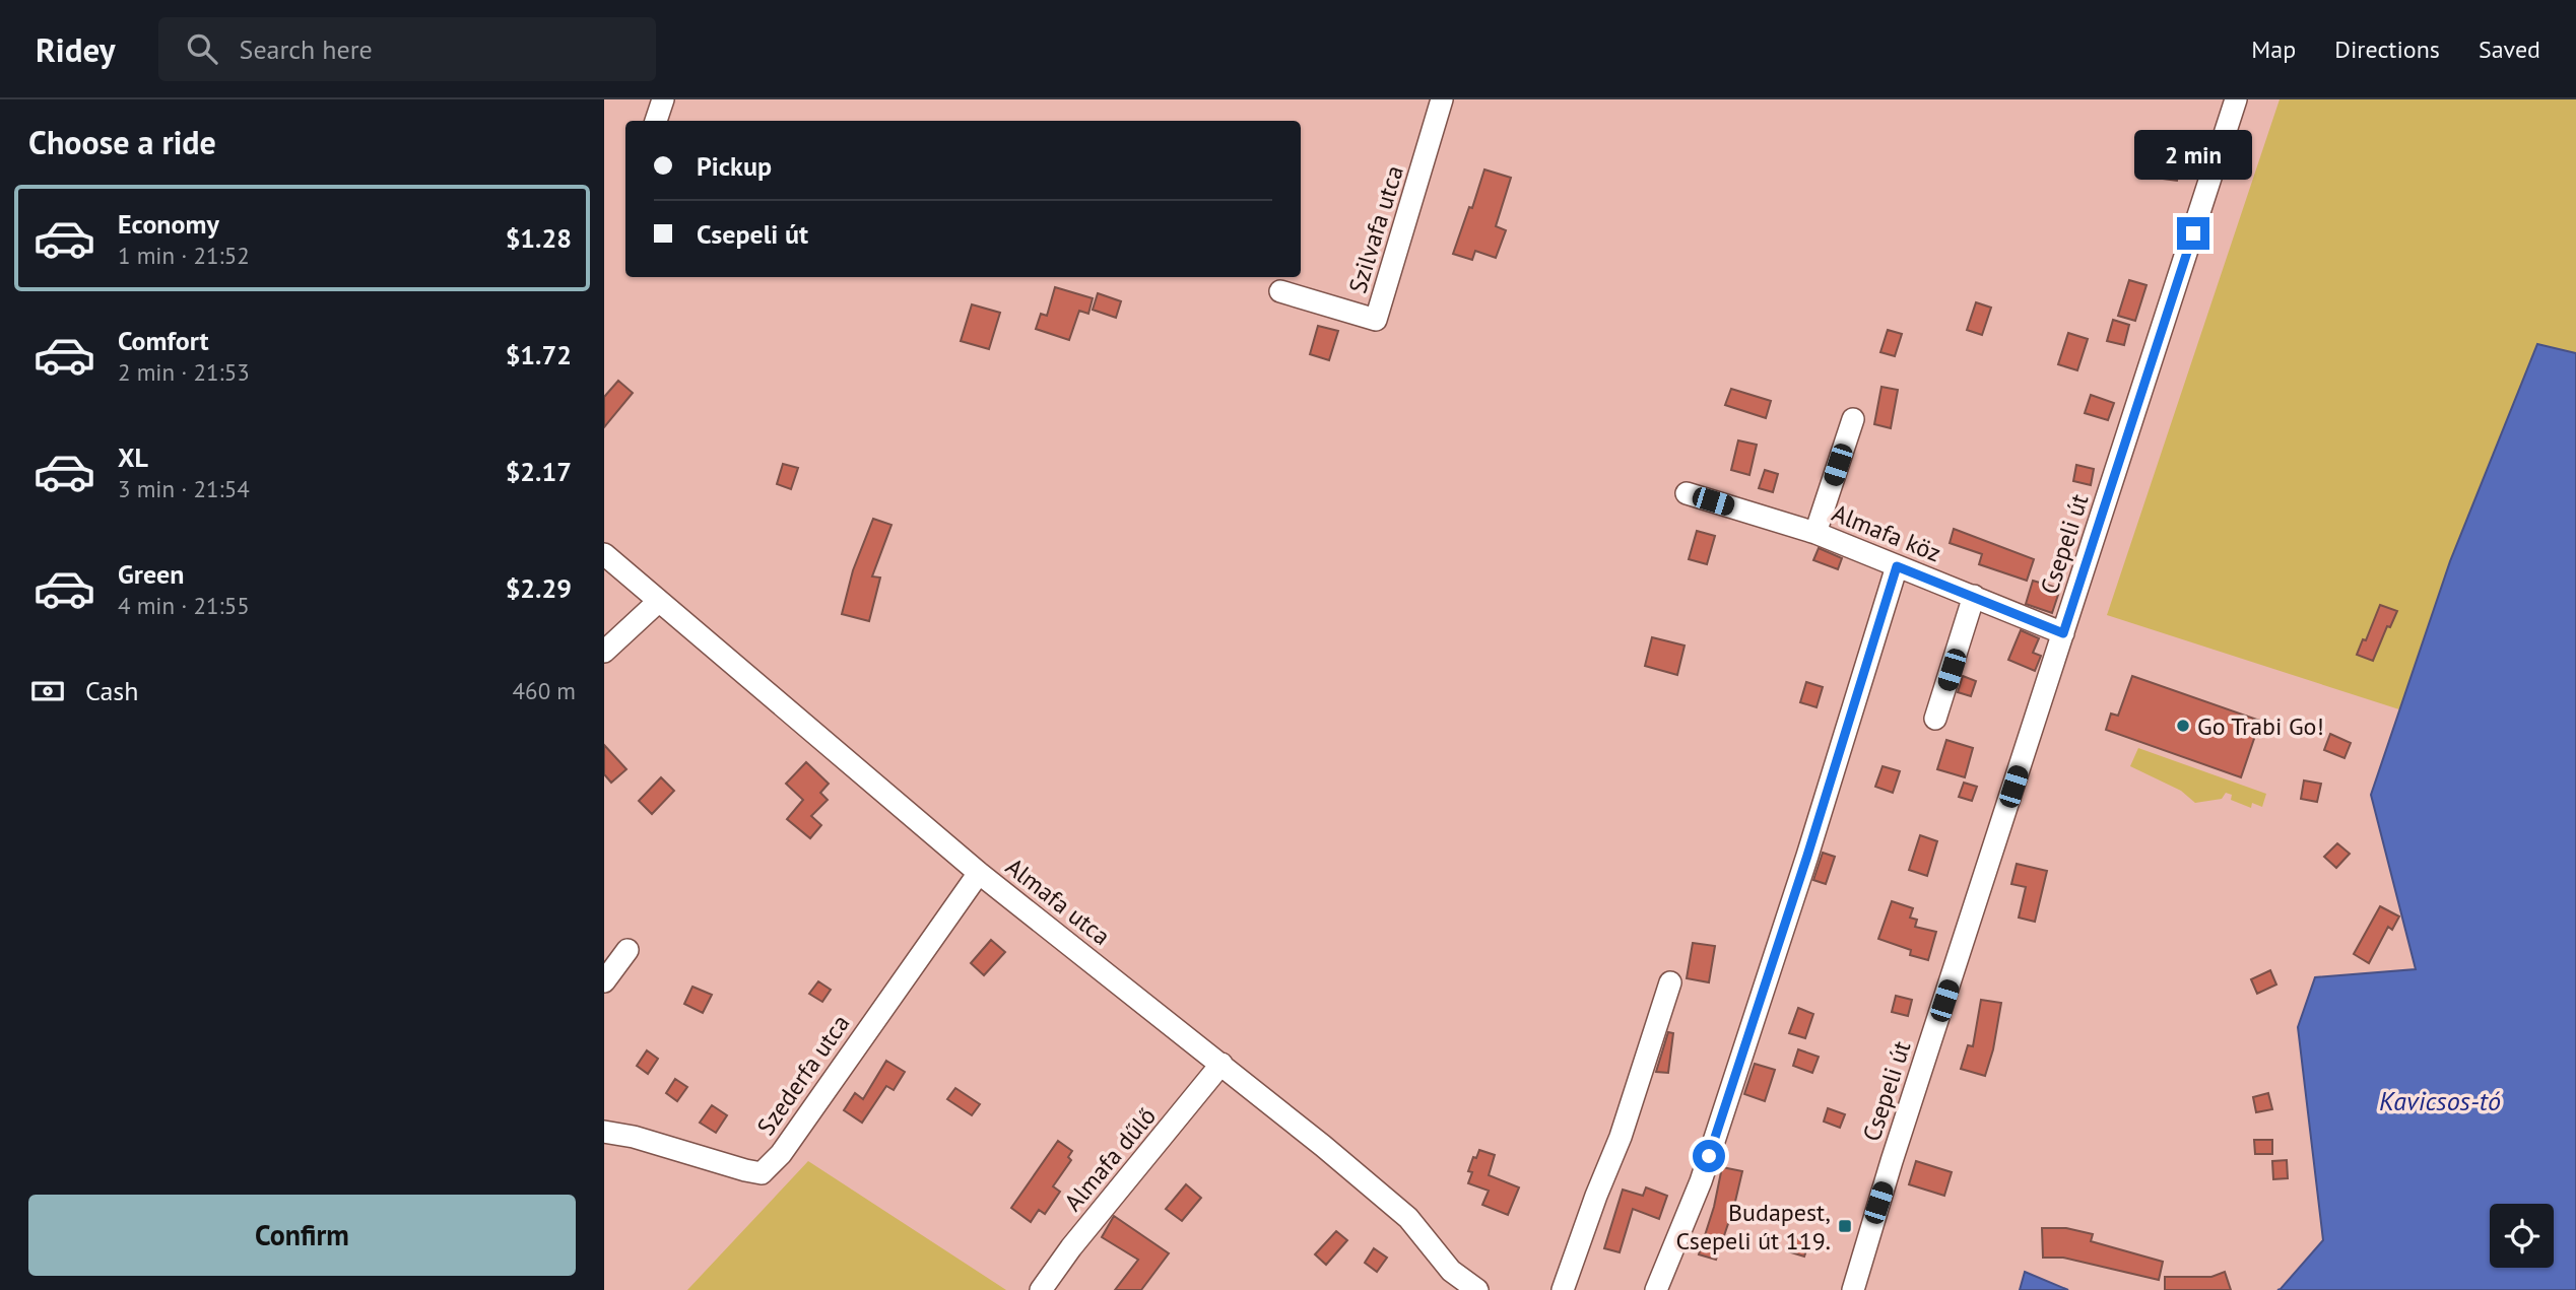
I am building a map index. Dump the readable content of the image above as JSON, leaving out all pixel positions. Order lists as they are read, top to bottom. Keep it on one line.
{"streets":{"street":["Szilvafa utca","Almafa köz","Csepeli út","Almafa utca","Szederfa utca","Almafa dűlő"]},"crossings":[["Almafa köz","Csepeli út"],["Almafa utca","Szederfa utca"],["Almafa utca","Almafa dűlő"]],"water":["Kavicsos-tó"],"places":{"other":["Go Trabi Go!"],"transit":["Budapest, Csepeli út 119."]},"page":{"header":"Ridey","search":"Search here","nav":["Map","Directions","Saved"],"heading":"Choose a ride","banner":["Pickup","Csepeli út"],"bubble":"2 min","list":[{"name":"Economy","note":"1 min · 21:52","value":"$1.28"},{"name":"Comfort","note":"2 min · 21:53","value":"$1.72"},{"name":"XL","note":"3 min · 21:54","value":"$2.17"},{"name":"Green","note":"4 min · 21:55","value":"$2.29"}],"pay":["Cash","460 m"],"buttons":"Confirm"}}
